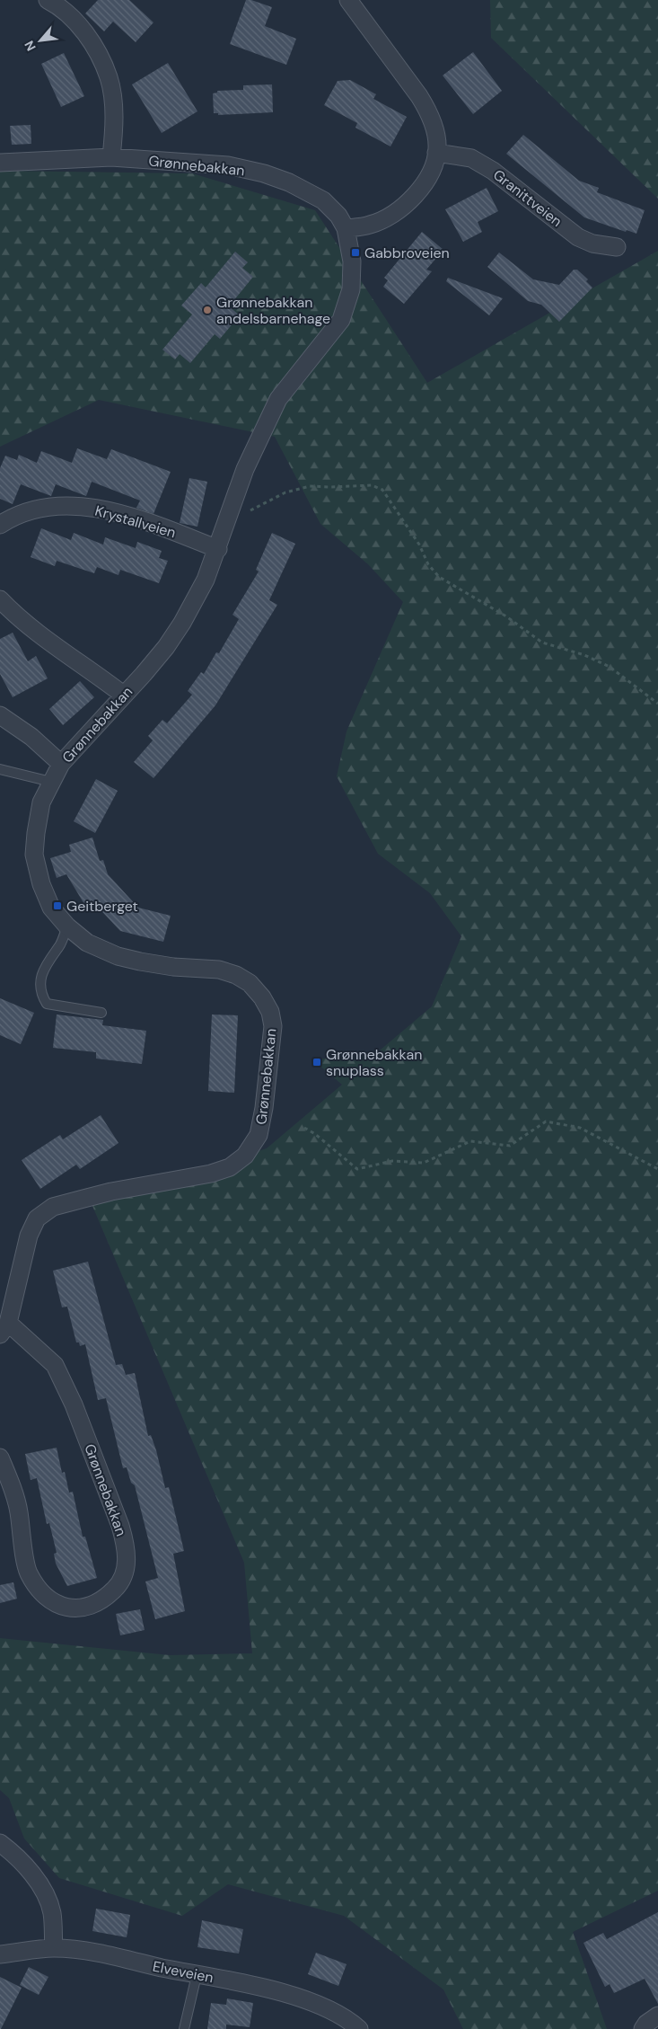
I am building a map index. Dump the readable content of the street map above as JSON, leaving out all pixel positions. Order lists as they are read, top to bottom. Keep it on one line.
{"streets":{"street":["Grønnebakkan","Granittveien","Krystallveien","Elveveien"]},"crossings":[["Grønnebakkan","Krystallveien"]],"places":{"transit":["Gabbroveien","Geitberget","Grønnebakkan snuplass"],"other":["Grønnebakkan andelsbarnehage"]},"north":"bottom left"}
